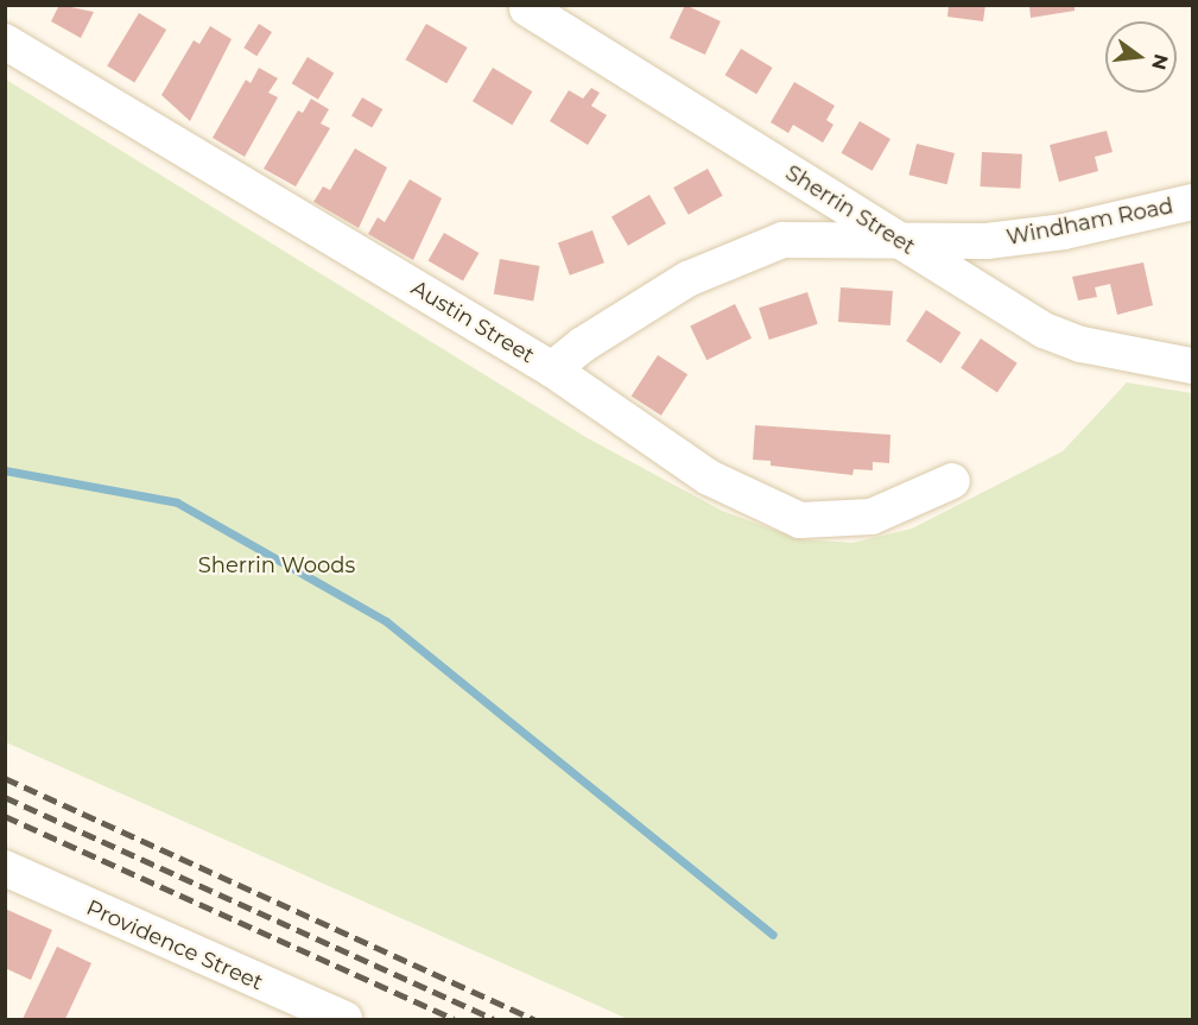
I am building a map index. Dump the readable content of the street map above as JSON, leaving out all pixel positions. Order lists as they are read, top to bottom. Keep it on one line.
{"streets":{"street":["Sherrin Street","Windham Road","Austin Street","Providence Street"]},"crossings":[["Sherrin Street","Windham Road"],["Windham Road","Austin Street"]],"parks":["Sherrin Woods"],"north":"right"}
